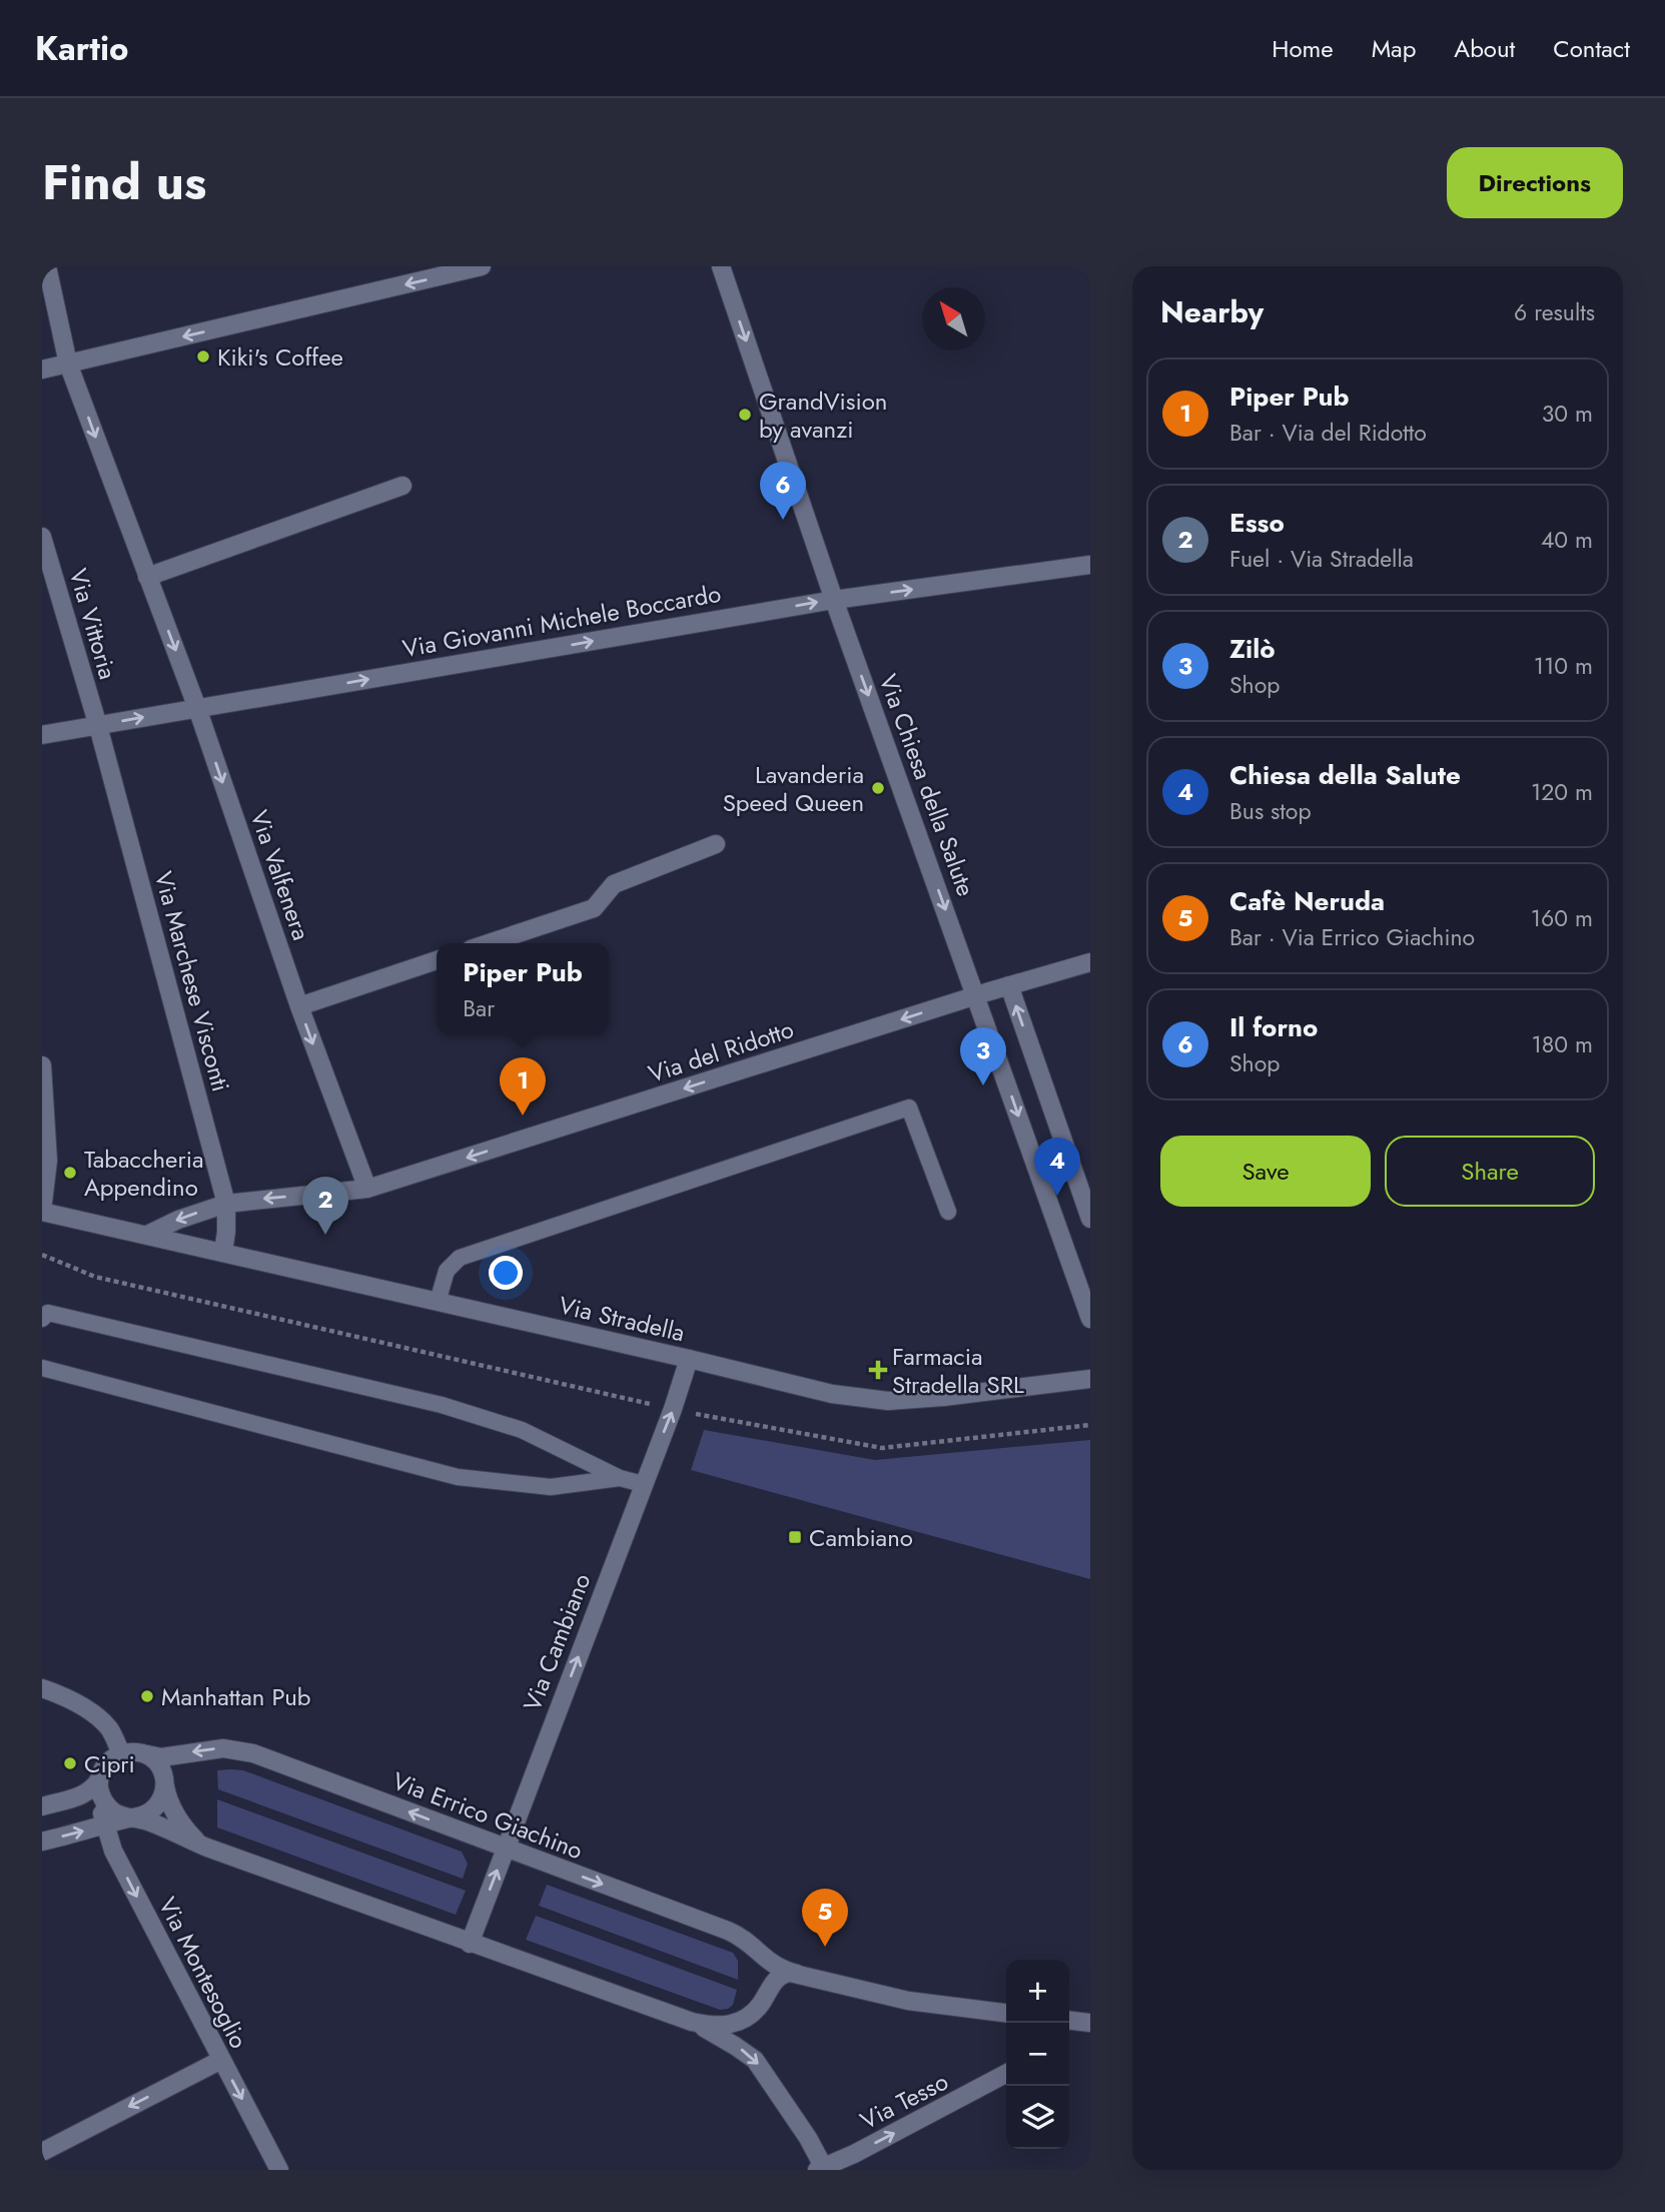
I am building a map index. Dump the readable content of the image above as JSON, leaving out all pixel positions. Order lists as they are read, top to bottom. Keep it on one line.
{"streets":{"street":["Via Giovanni Michele Boccardo","Via Vittoria","Via Chiesa della Salute","Via Valfenera","Via Marchese Visconti","Via del Ridotto","Via Stradella","Via Cambiano","Via Errico Giachino","Via Montesoglio","Via Tesso"]},"crossings":[["Via Giovanni Michele Boccardo","Via Vittoria"],["Via Giovanni Michele Boccardo","Via Chiesa della Salute"],["Via Giovanni Michele Boccardo","Via Valfenera"],["Via Giovanni Michele Boccardo","Via Marchese Visconti"],["Via Vittoria","Via Marchese Visconti"],["Via Chiesa della Salute","Via del Ridotto"],["Via Valfenera","Via del Ridotto"],["Via Marchese Visconti","Via del Ridotto"],["Via Marchese Visconti","Via Stradella"],["Via del Ridotto","Via Stradella"],["Via Stradella","Via Cambiano"],["Via Cambiano","Via Errico Giachino"],["Via Errico Giachino","Via Montesoglio"]],"one_way":["Via Giovanni Michele Boccardo","Via Chiesa della Salute","Via Valfenera","Via del Ridotto","Via Cambiano","Via Montesoglio","Via Tesso"],"places":{"other":["Kiki's Coffee","GrandVision by avanzi","Lavanderia Speed Queen","Tabaccheria Appendino","Manhattan Pub","Cipri"],"health":["Farmacia Stradella SRL"],"transit":["Cambiano"]},"north":"top left","page":{"header":"Kartio","nav":["Home","Map","About","Contact"],"title":"Find us","buttons":["Directions",["Save","Share"]],"heading":["Nearby","6 results"],"list":[{"mark":"1","name":"Piper Pub","note":"Bar · Via del Ridotto","value":"30 m"},{"mark":"2","name":"Esso","note":"Fuel · Via Stradella","value":"40 m"},{"mark":"3","name":"Zilò","note":"Shop","value":"110 m"},{"mark":"4","name":"Chiesa della Salute","note":"Bus stop","value":"120 m"},{"mark":"5","name":"Cafè Neruda","note":"Bar · Via Errico Giachino","value":"160 m"},{"mark":"6","name":"Il forno","note":"Shop","value":"180 m"}],"pins":["6","3","1","4","2","5"],"popup":["Piper Pub","Bar"],"map_buttons":["+","−"]}}
